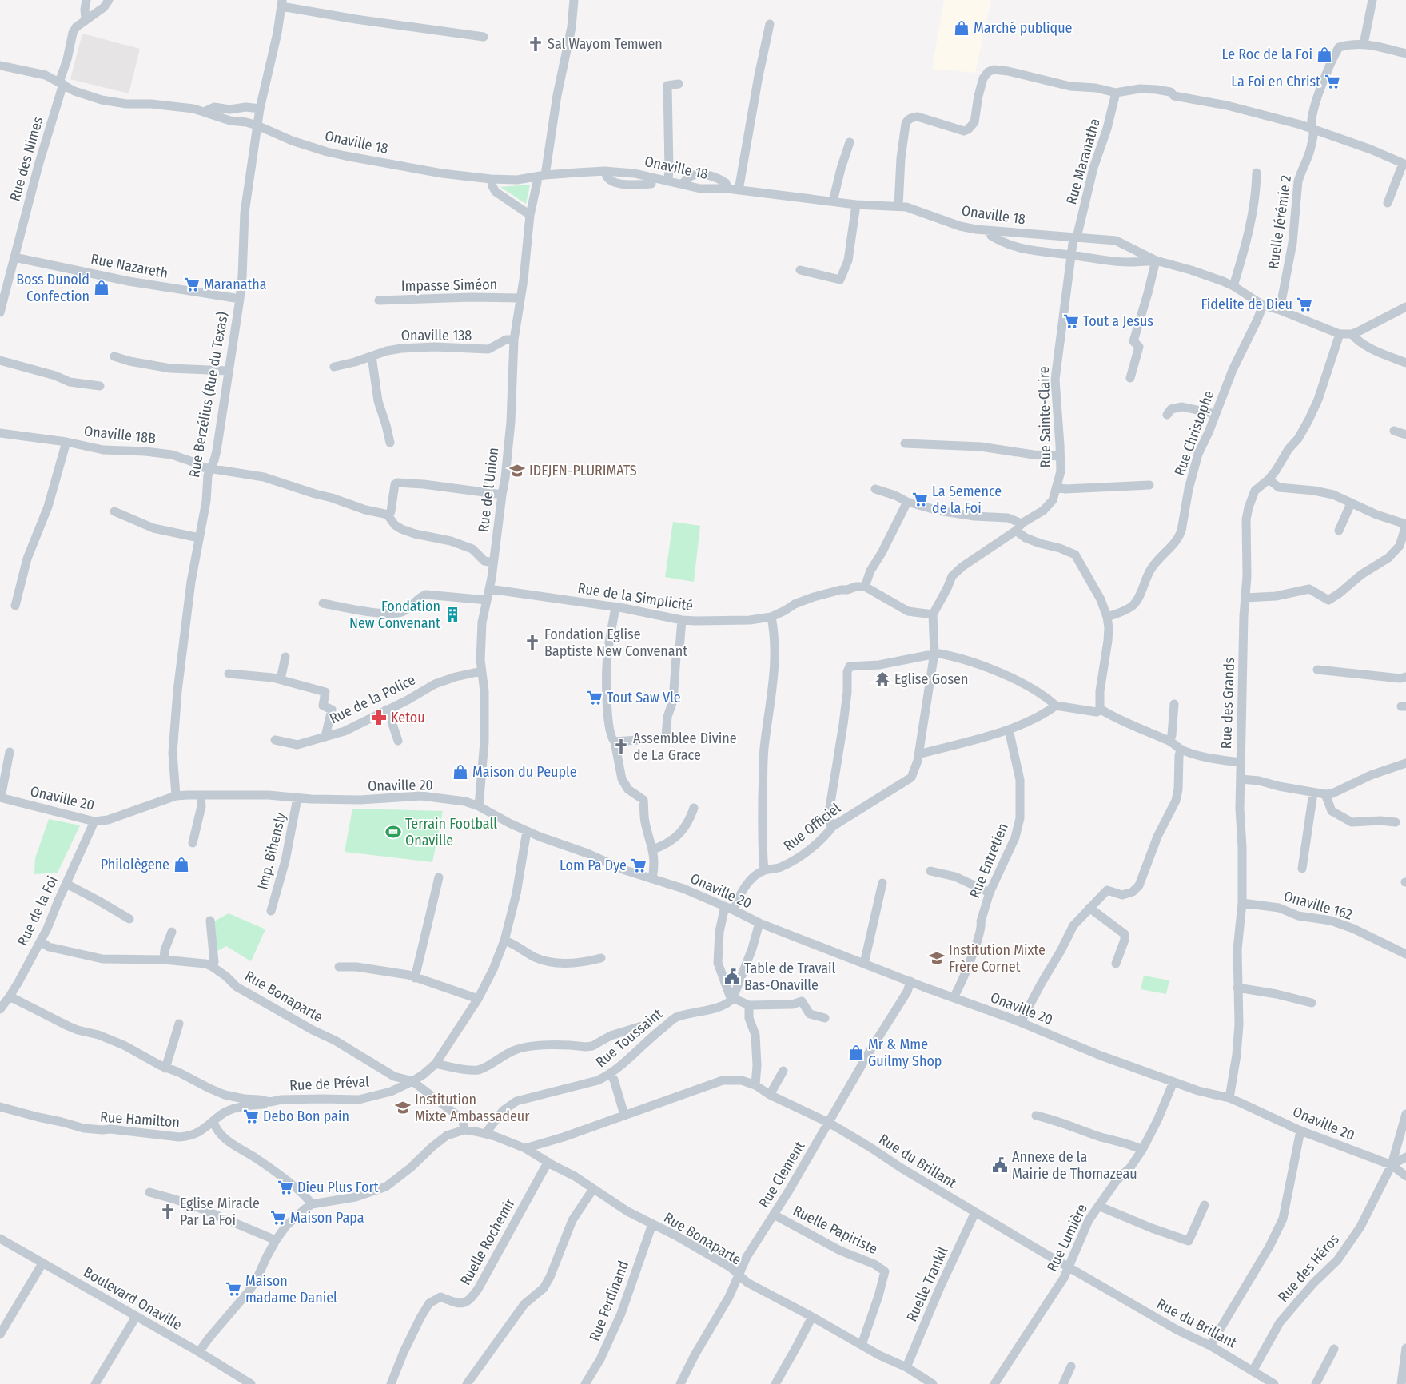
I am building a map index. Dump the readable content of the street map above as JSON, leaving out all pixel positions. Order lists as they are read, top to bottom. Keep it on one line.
{"streets":{"street":["Onaville 18","Rue des Nimes","Rue Maranatha","Ruelle Jérémie 2","Rue Nazareth","Impasse Siméon","Onaville 138","Rue Berzélius (Rue du Texas)","Rue Sainte-Claire","Rue Christophe","Onaville 18B","Rue de l'Union","Rue de la Simplicité","Rue de la Police","Rue des Grands","Onaville 20","Rue Officiel","Imp. Bihensly","Rue Entretien","Onaville 162","Rue de la Foi","Rue Bonaparte","Rue Toussaint","Rue de Préval","Rue Hamilton","Rue du Brillant","Rue Clement","Ruelle Papiriste","Rue Lumière","Ruelle Rochemir","Rue des Héros","Ruelle Trankil","Boulevard Onaville","Rue Ferdinand"]},"crossings":[["Onaville 18","Rue des Nimes"],["Onaville 18","Rue Maranatha"],["Onaville 18","Ruelle Jérémie 2"],["Onaville 18","Rue Berzélius (Rue du Texas)"],["Onaville 18","Rue Sainte-Claire"],["Onaville 18","Rue Christophe"],["Onaville 18","Rue de l'Union"],["Onaville 18","Rue des Grands"],["Rue des Nimes","Rue Nazareth"],["Rue Maranatha","Rue Sainte-Claire"],["Rue Nazareth","Rue Berzélius (Rue du Texas)"],["Impasse Siméon","Rue de l'Union"],["Onaville 138","Rue de l'Union"],["Rue Berzélius (Rue du Texas)","Onaville 18B"],["Rue Berzélius (Rue du Texas)","Onaville 20"],["Rue de l'Union","Rue de la Simplicité"],["Rue de l'Union","Rue de la Police"],["Rue de l'Union","Onaville 20"],["Rue des Grands","Onaville 20"],["Rue des Grands","Onaville 162"],["Onaville 20","Rue Officiel"],["Onaville 20","Imp. Bihensly"],["Onaville 20","Rue Entretien"],["Onaville 20","Rue de la Foi"],["Onaville 20","Rue de Préval"],["Onaville 20","Rue Clement"],["Onaville 20","Rue Lumière"],["Onaville 20","Rue des Héros"],["Rue de la Foi","Rue Bonaparte"],["Rue de la Foi","Rue de Préval"],["Rue Bonaparte","Rue Toussaint"],["Rue Bonaparte","Rue de Préval"],["Rue Bonaparte","Rue du Brillant"],["Rue Bonaparte","Rue Clement"],["Rue Bonaparte","Ruelle Papiriste"],["Rue Bonaparte","Ruelle Rochemir"],["Rue Bonaparte","Ruelle Trankil"],["Rue Bonaparte","Rue Ferdinand"],["Rue de Préval","Rue Hamilton"],["Rue du Brillant","Rue Clement"],["Rue du Brillant","Rue Lumière"],["Rue du Brillant","Rue des Héros"],["Rue du Brillant","Ruelle Trankil"],["Rue Clement","Ruelle Papiriste"]],"places":{"shop":["Marché publique","Le Roc de la Foi","Boss Dunold Confection","Maison du Peuple","Philolègene","Mr & Mme Guilmy Shop"],"church":["Sal Wayom Temwen","Fondation Eglise Baptiste New Convenant","Assemblee Divine de La Grace","Eglise Miracle Par La Foi"],"supermarket":["La Foi en Christ","Maranatha","Fidelite de Dieu","Tout a Jesus","La Semence de la Foi","Tout Saw Vle","Lom Pa Dye","Debo Bon pain","Dieu Plus Fort","Maison Papa","Maison madame Daniel"],"school or university":["IDEJEN-PLURIMATS","Institution Mixte Frère Cornet","Institution Mixte Ambassadeur"],"building":["Fondation New Convenant"],"temple":["Eglise Gosen"],"pharmacy":["Ketou"],"sports":["Terrain Football Onaville"],"public building":["Table de Travail Bas-Onaville","Annexe de la Mairie de Thomazeau"]}}
